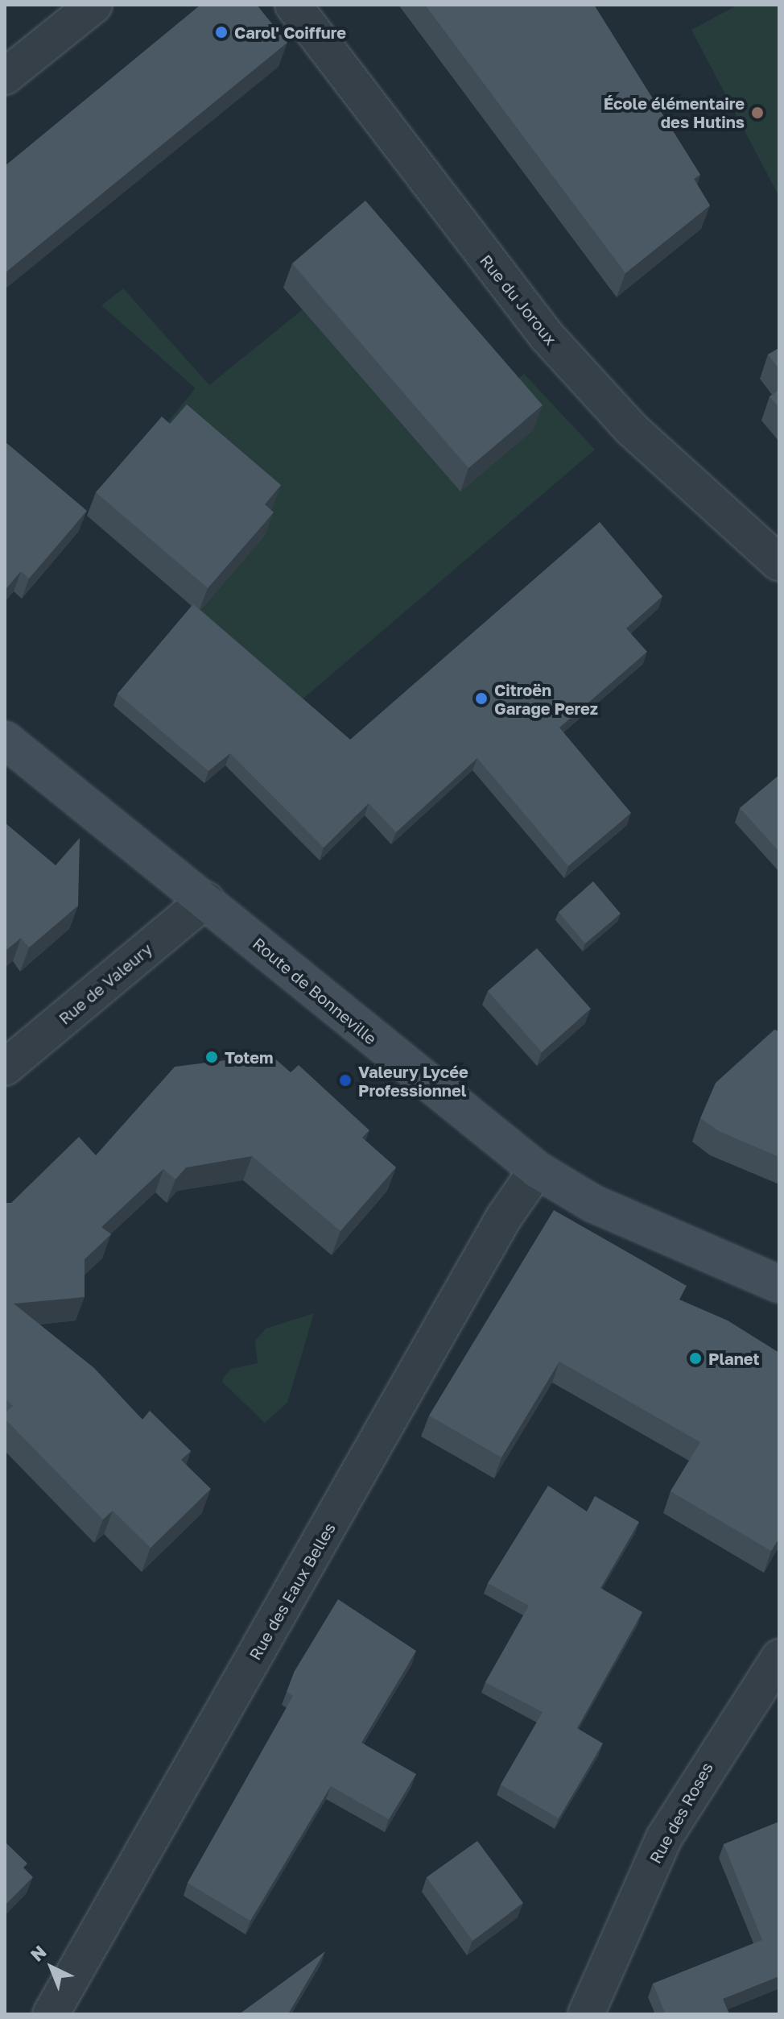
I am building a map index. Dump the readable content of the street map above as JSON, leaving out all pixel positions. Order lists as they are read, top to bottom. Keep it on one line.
{"streets":{"main road":["Route de Bonneville"],"street":["Rue du Joroux","Rue de Valeury","Rue des Eaux Belles","Rue des Roses"]},"crossings":[["Rue de Valeury","Route de Bonneville"],["Route de Bonneville","Rue des Eaux Belles"]],"places":["Carol' Coiffure","École élémentaire des Hutins","Citroën Garage Perez","Totem","Valeury Lycée Professionnel","Planet"],"north":"top left"}
